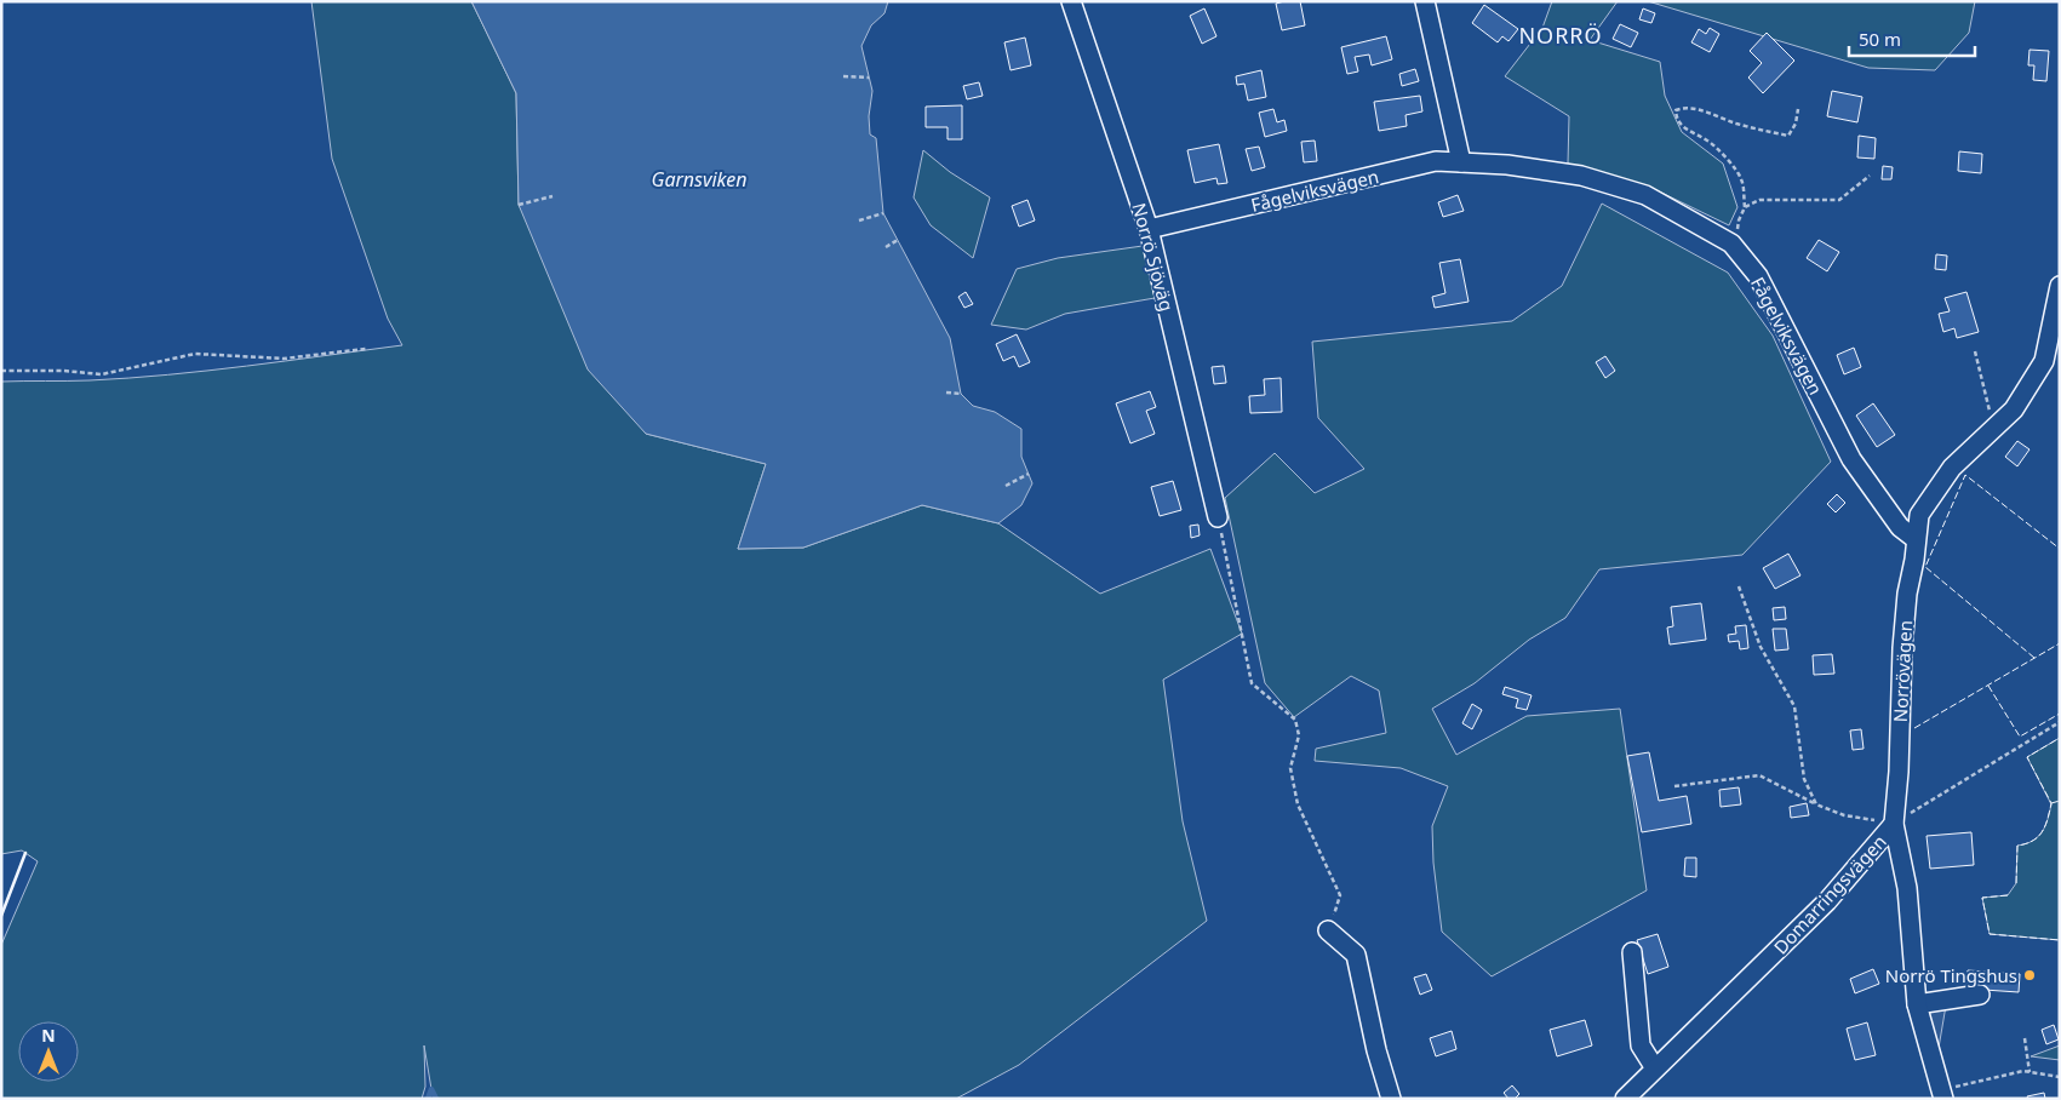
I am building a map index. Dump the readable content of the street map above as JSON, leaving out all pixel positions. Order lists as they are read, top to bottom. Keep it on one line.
{"streets":{"street":["Fågelviksvägen","Norrö Sjöväg","Norrövägen","Domarringsvägen"]},"crossings":[["Fågelviksvägen","Norrö Sjöväg"],["Fågelviksvägen","Norrövägen"],["Norrövägen","Domarringsvägen"]],"districts":["NORRÖ"],"water":["Garnsviken"],"places":["Norrö Tingshus"],"scale_bar":"50 m","north":"top"}
